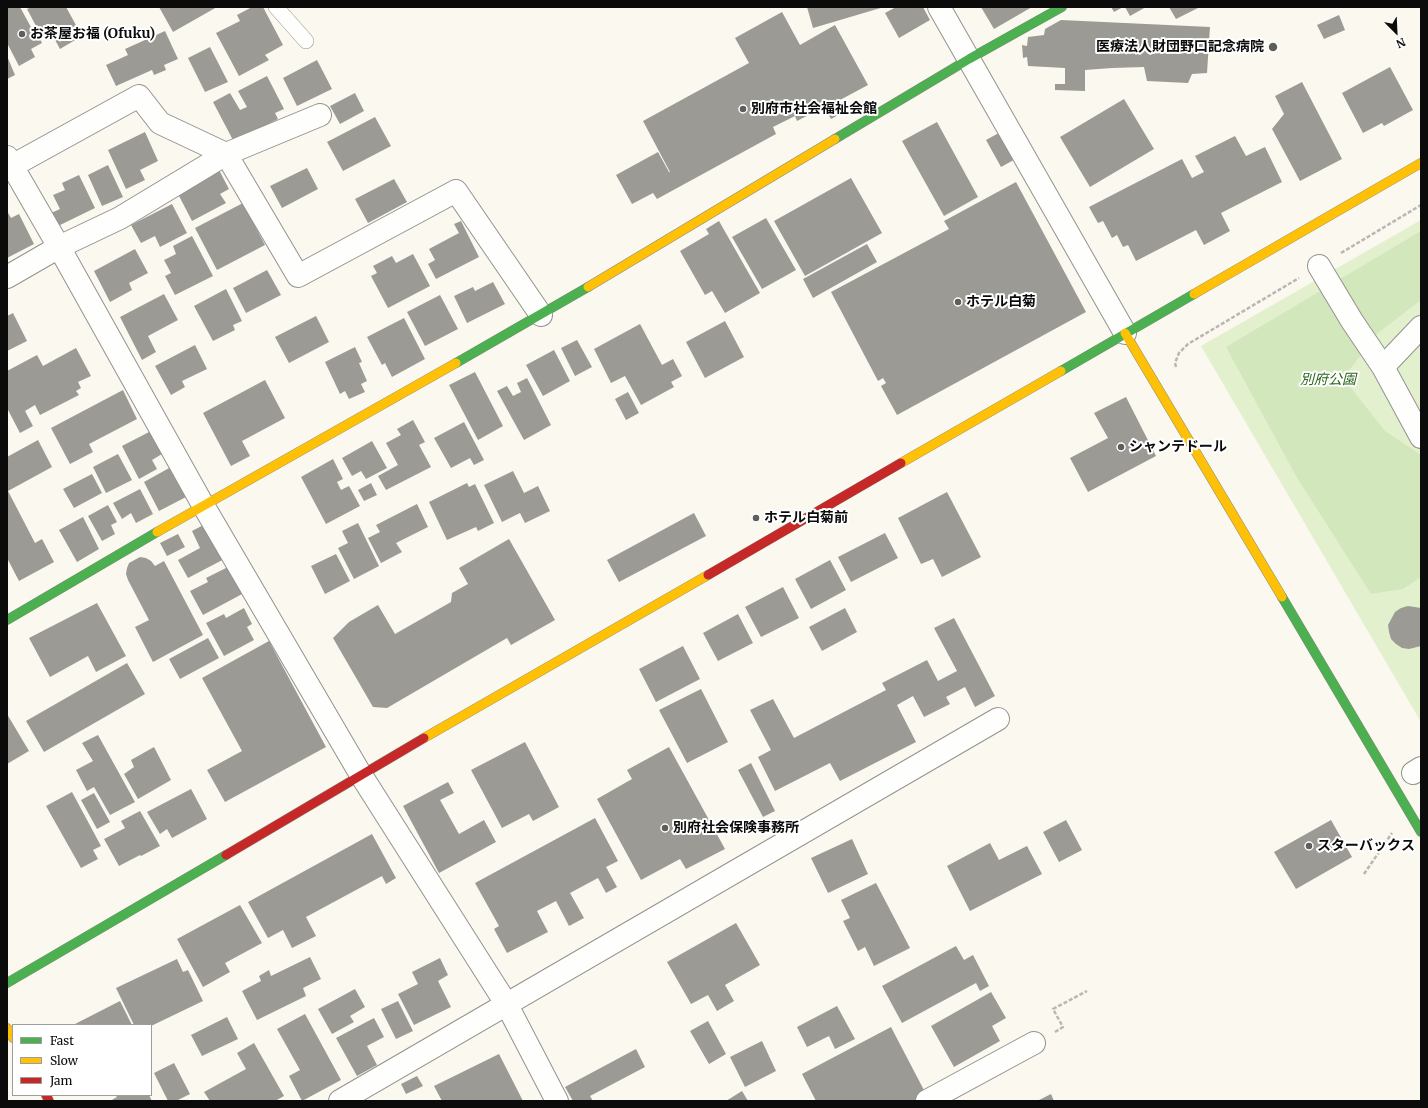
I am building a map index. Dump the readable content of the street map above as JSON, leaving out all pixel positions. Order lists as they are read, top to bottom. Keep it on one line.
{"parks":["別府公園"],"places":["お茶屋お福 (Ofuku)","医療法人財団野口記念病院","別府市社会福祉会館","ホテル白菊","シャンテドール","ホテル白菊前","別府社会保険事務所","スターバックス"],"legend":["Fast","Slow","Jam"],"north":"bottom right"}
